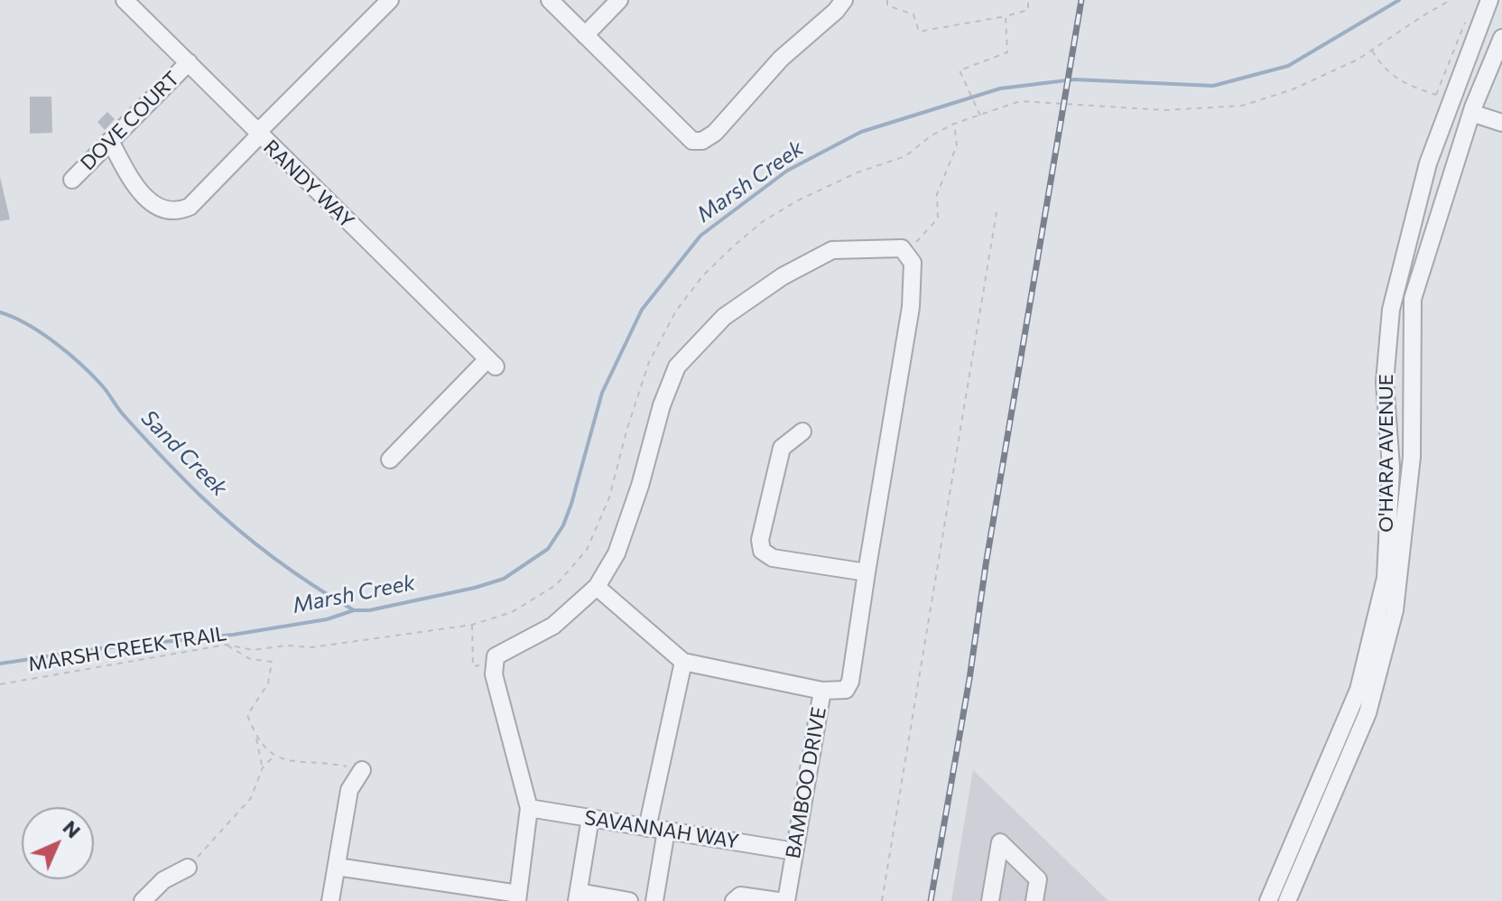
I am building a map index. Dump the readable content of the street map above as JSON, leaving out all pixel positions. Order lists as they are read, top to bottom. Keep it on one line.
{"streets":{"street":["DOVE COURT","RANDY WAY","O'HARA AVENUE","BAMBOO DRIVE","SAVANNAH WAY"],"path":["MARSH CREEK TRAIL"]},"crossings":[["DOVE COURT","RANDY WAY"],["BAMBOO DRIVE","SAVANNAH WAY"]],"water":["Marsh Creek","Sand Creek"],"north":"top right"}
